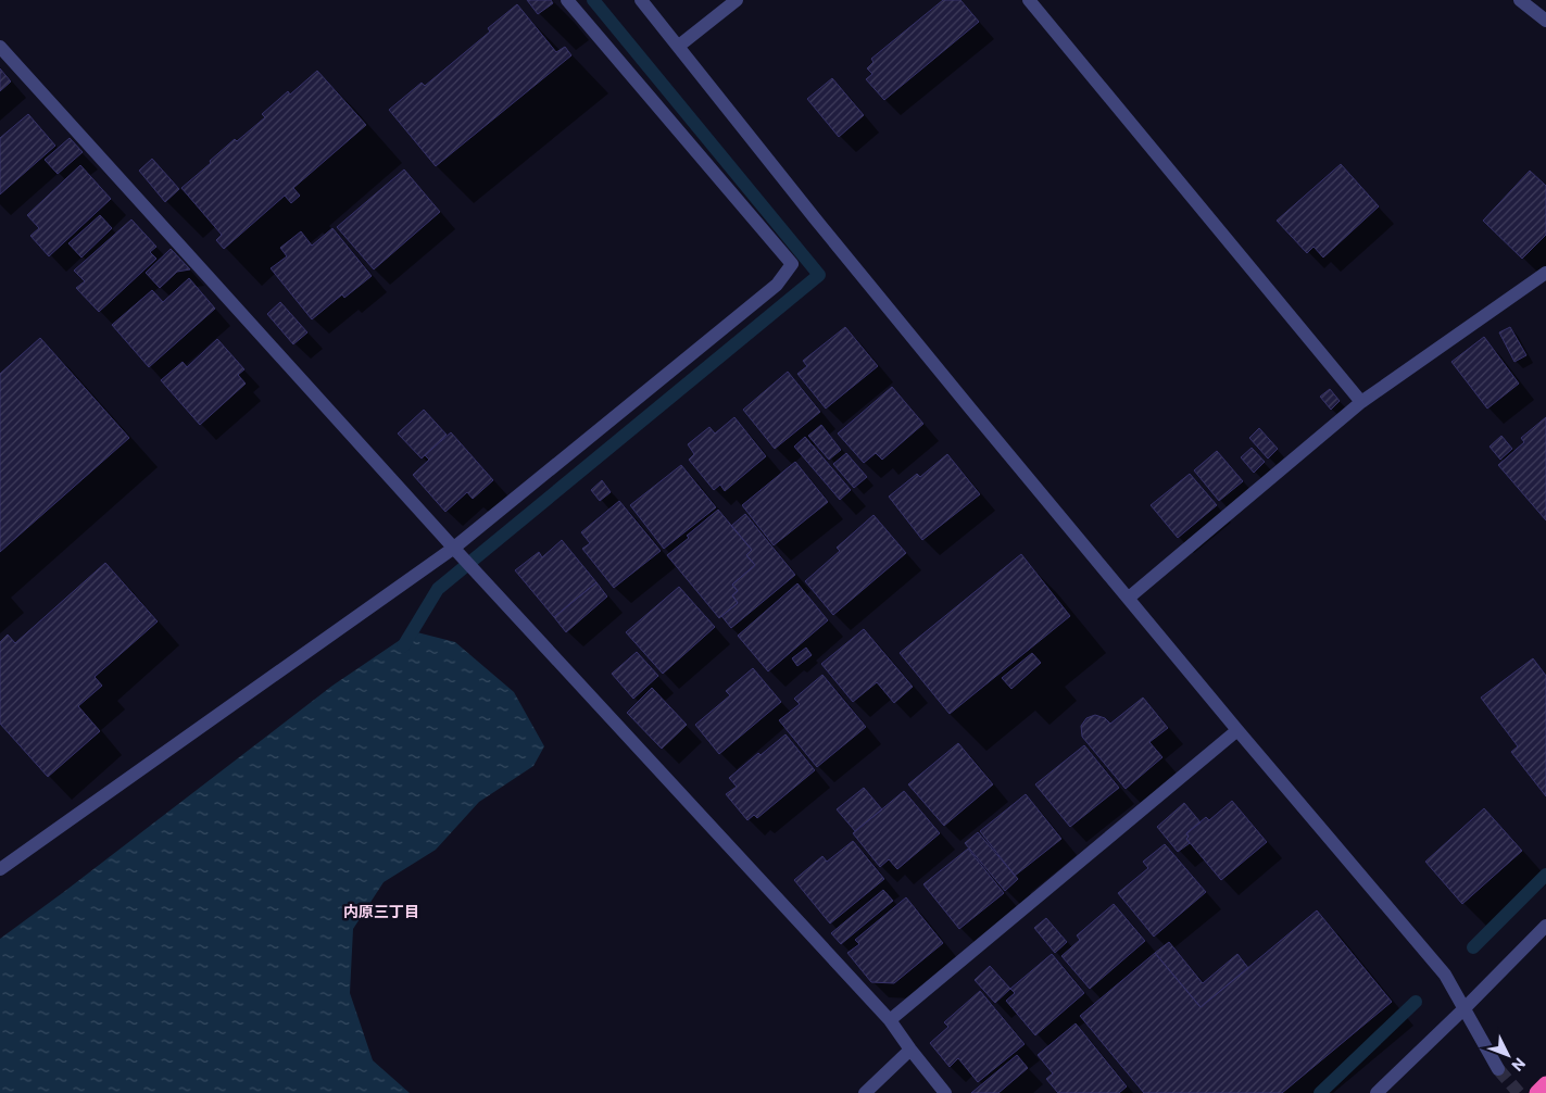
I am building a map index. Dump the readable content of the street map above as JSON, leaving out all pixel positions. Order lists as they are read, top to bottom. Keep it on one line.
{"districts":["内原三丁目"],"north":"bottom right"}
